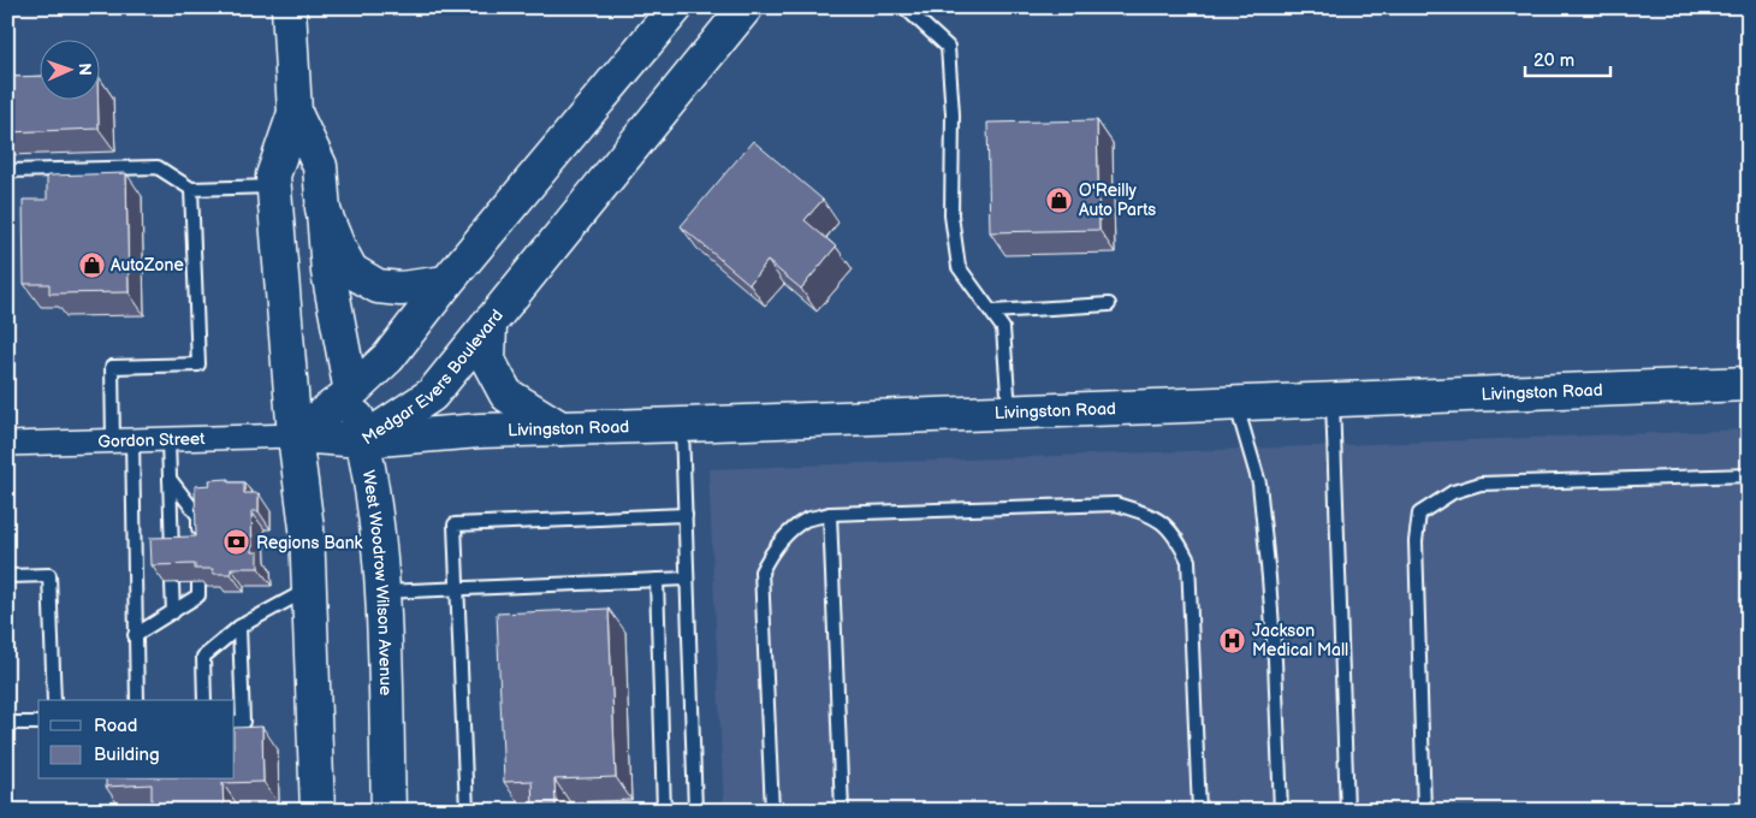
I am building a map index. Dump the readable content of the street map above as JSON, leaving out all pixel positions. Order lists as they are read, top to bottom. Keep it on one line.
{"streets":{"main road":["Medgar Evers Boulevard","Livingston Road","West Woodrow Wilson Avenue"],"street":["Gordon Street"]},"crossings":[["Medgar Evers Boulevard","Livingston Road"],["Medgar Evers Boulevard","Gordon Street"],["Medgar Evers Boulevard","West Woodrow Wilson Avenue"],["Livingston Road","West Woodrow Wilson Avenue"],["Gordon Street","West Woodrow Wilson Avenue"]],"places":{"shop":["O'Reilly Auto Parts","AutoZone"],"bank":["Regions Bank"],"hospital":["Jackson Medical Mall"]},"legend":["Road","Building"],"scale_bar":"20 m","north":"right"}
